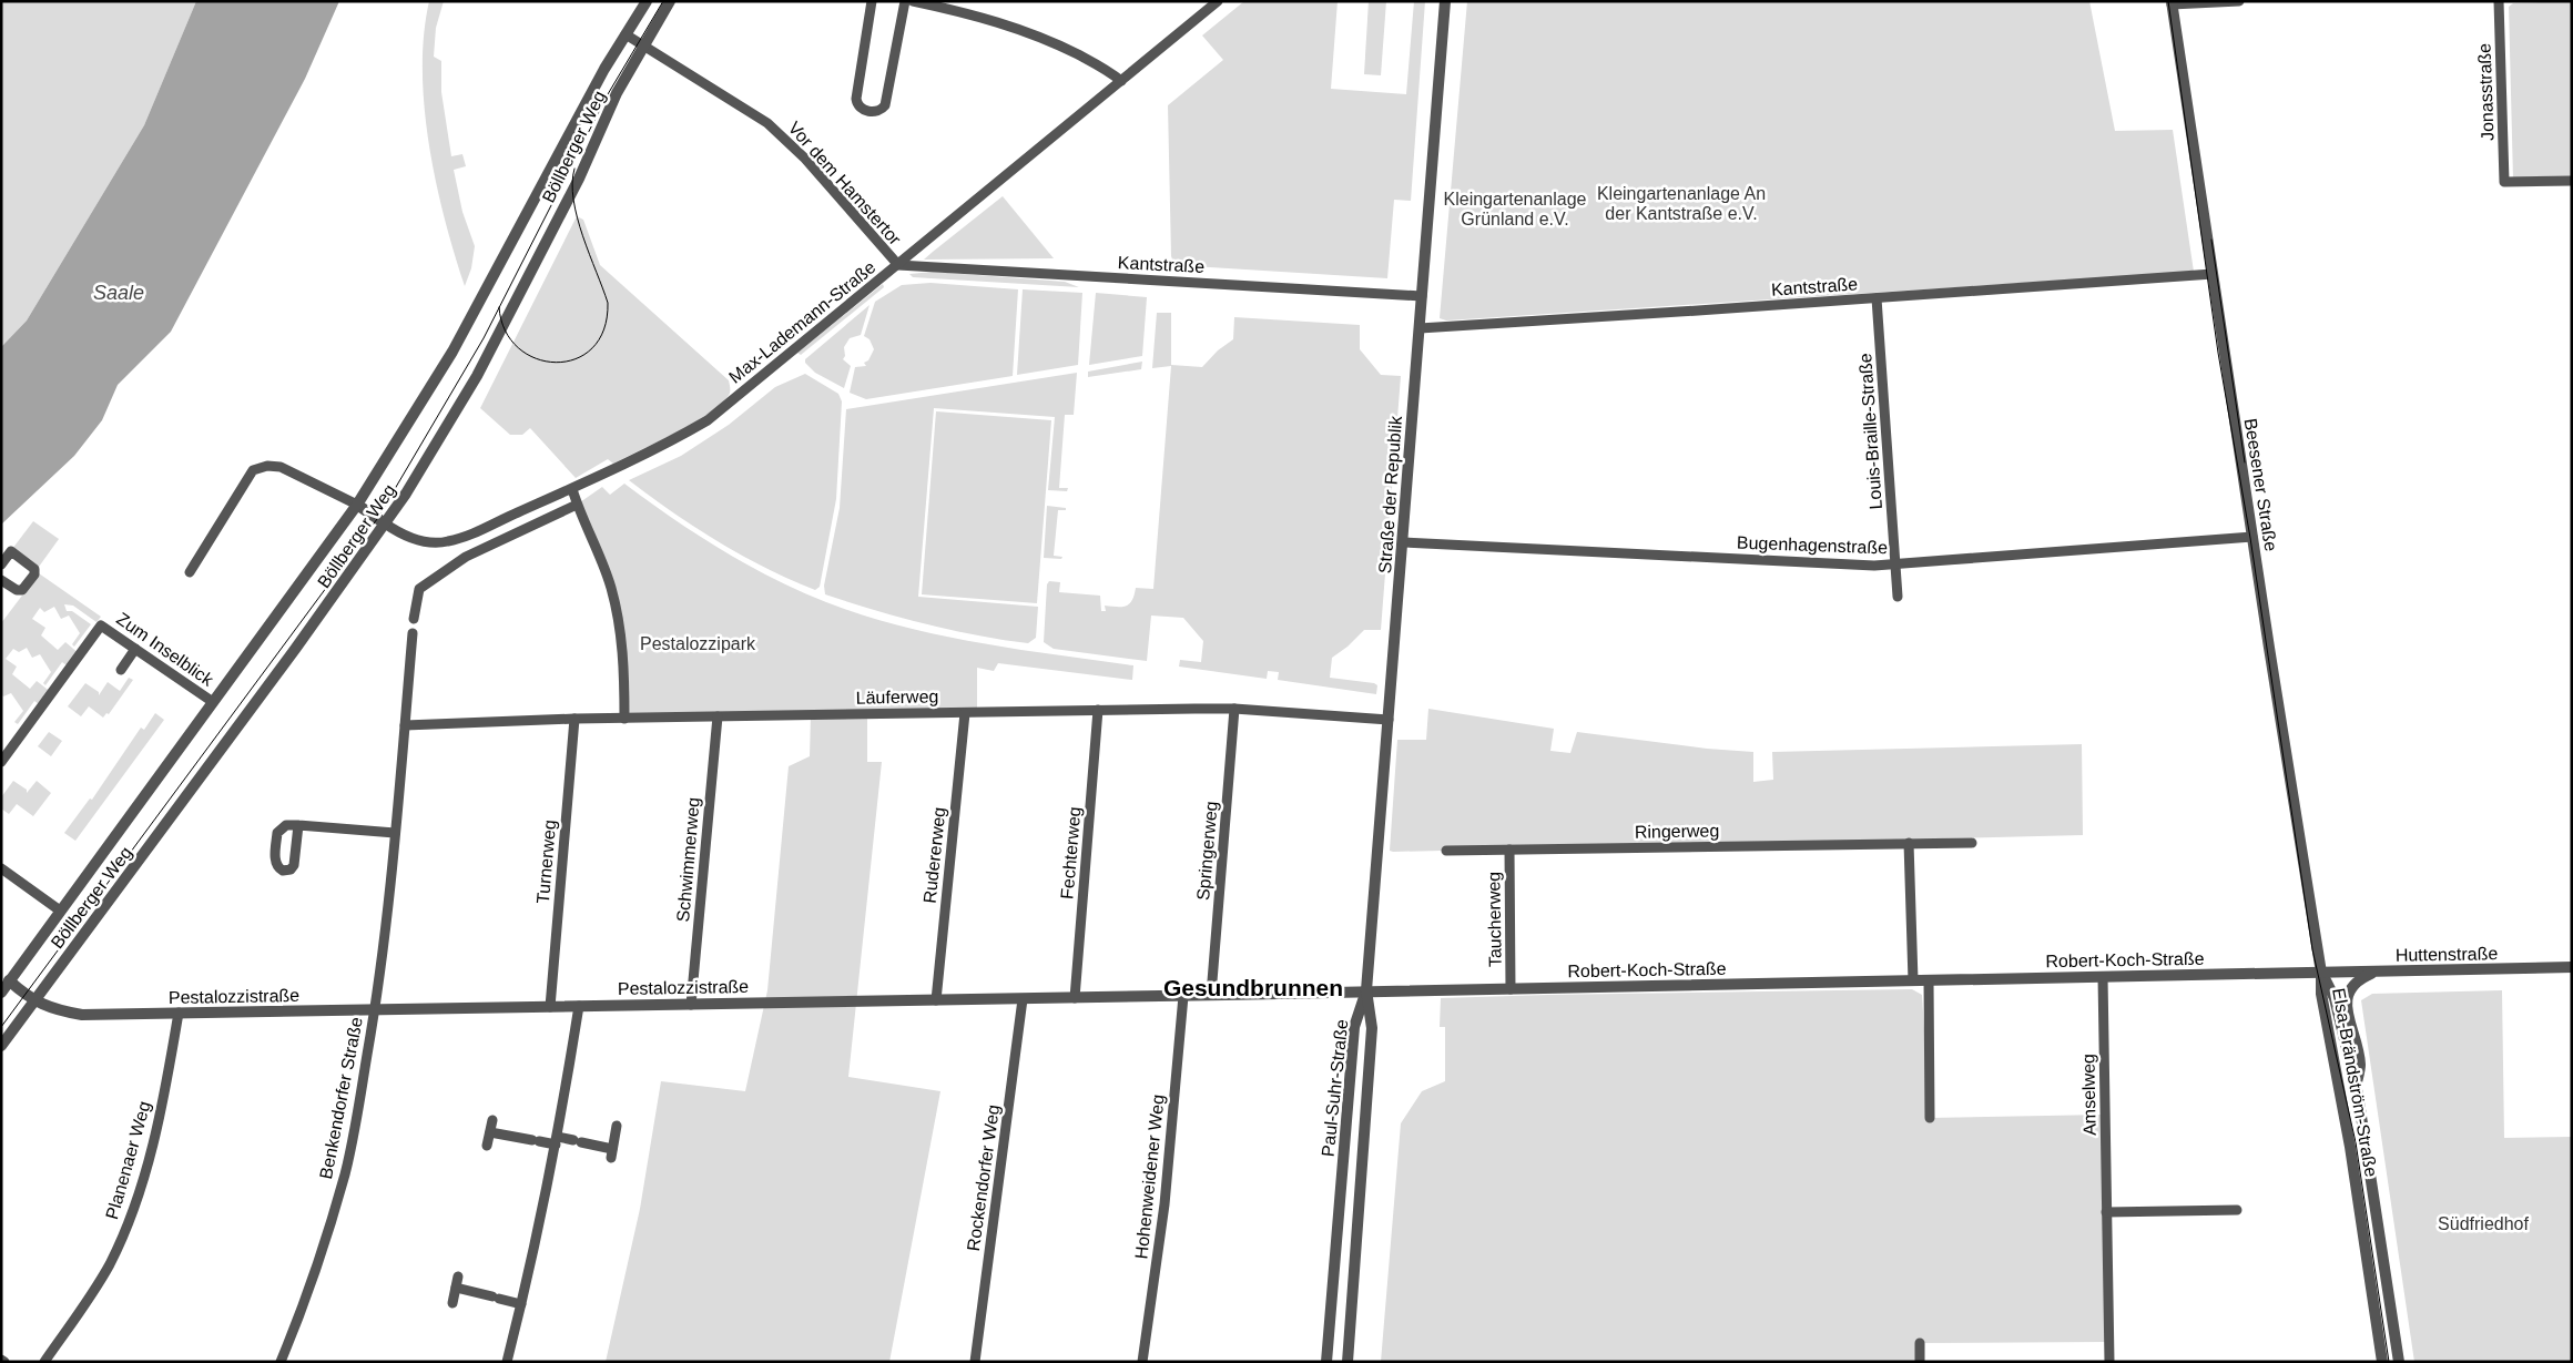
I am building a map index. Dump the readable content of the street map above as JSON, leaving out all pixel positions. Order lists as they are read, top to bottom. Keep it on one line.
{"streets":{"street":["Jonasstraße","Böllberger Weg","Vor dem Hamstertor","Kantstraße","Max-Lademann-Straße","Louis-Braille-Straße","Beesener Straße","Straße der Republik","Bugenhagenstraße","Zum Inselblick","Läuferweg","Ringerweg","Springerweg","Fechterweg","Rudererweg","Schwimmerweg","Turnerweg","Taucherweg","Huttenstraße","Robert-Koch-Straße","Pestalozzistraße","Elsa-Brändström-Straße","Paul-Suhr-Straße","Amselweg","Benkendorfer Straße","Planenaer Weg","Hohenweidener Weg","Rockendorfer Weg"]},"crossings":[["Böllberger Weg","Vor dem Hamstertor"],["Böllberger Weg","Max-Lademann-Straße"],["Böllberger Weg","Zum Inselblick"],["Böllberger Weg","Pestalozzistraße"],["Vor dem Hamstertor","Kantstraße"],["Vor dem Hamstertor","Max-Lademann-Straße"],["Kantstraße","Max-Lademann-Straße"],["Kantstraße","Louis-Braille-Straße"],["Kantstraße","Beesener Straße"],["Kantstraße","Straße der Republik"],["Louis-Braille-Straße","Bugenhagenstraße"],["Beesener Straße","Bugenhagenstraße"],["Beesener Straße","Huttenstraße"],["Beesener Straße","Robert-Koch-Straße"],["Beesener Straße","Elsa-Brändström-Straße"],["Straße der Republik","Bugenhagenstraße"],["Straße der Republik","Läuferweg"],["Straße der Republik","Robert-Koch-Straße"],["Straße der Republik","Pestalozzistraße"],["Straße der Republik","Paul-Suhr-Straße"],["Läuferweg","Springerweg"],["Läuferweg","Fechterweg"],["Läuferweg","Rudererweg"],["Läuferweg","Schwimmerweg"],["Läuferweg","Turnerweg"],["Läuferweg","Benkendorfer Straße"],["Ringerweg","Taucherweg"],["Springerweg","Pestalozzistraße"],["Fechterweg","Pestalozzistraße"],["Rudererweg","Pestalozzistraße"],["Schwimmerweg","Pestalozzistraße"],["Turnerweg","Pestalozzistraße"],["Taucherweg","Robert-Koch-Straße"],["Huttenstraße","Robert-Koch-Straße"],["Huttenstraße","Elsa-Brändström-Straße"],["Robert-Koch-Straße","Pestalozzistraße"],["Robert-Koch-Straße","Elsa-Brändström-Straße"],["Robert-Koch-Straße","Paul-Suhr-Straße"],["Robert-Koch-Straße","Amselweg"],["Pestalozzistraße","Paul-Suhr-Straße"],["Pestalozzistraße","Benkendorfer Straße"],["Pestalozzistraße","Planenaer Weg"],["Pestalozzistraße","Hohenweidener Weg"],["Pestalozzistraße","Rockendorfer Weg"]],"districts":["Gesundbrunnen"],"water":["Saale"],"parks":["Kleingartenanlage An der Kantstraße e.V.","Kleingartenanlage Grünland e.V.","Pestalozzipark","Südfriedhof"]}
